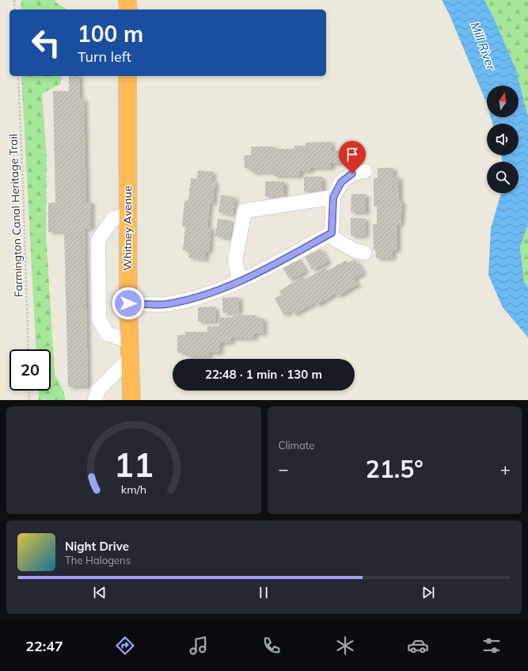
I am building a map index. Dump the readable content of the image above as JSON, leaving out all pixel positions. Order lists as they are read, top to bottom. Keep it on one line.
{"streets":{"highway":["Whitney Avenue"],"path":["Farmington Canal Heritage Trail"]},"water":["Mill River"],"north":"top","page":{"turn":["100 m","Turn left"],"limit":"20","trip":"22:48 · 1 min · 130 m","tile":"Climate","heat":["−","21.5°","+"],"song":["Night Drive","The Halogens"],"tabs":"22:47","gauge":["11","km/h"]}}
